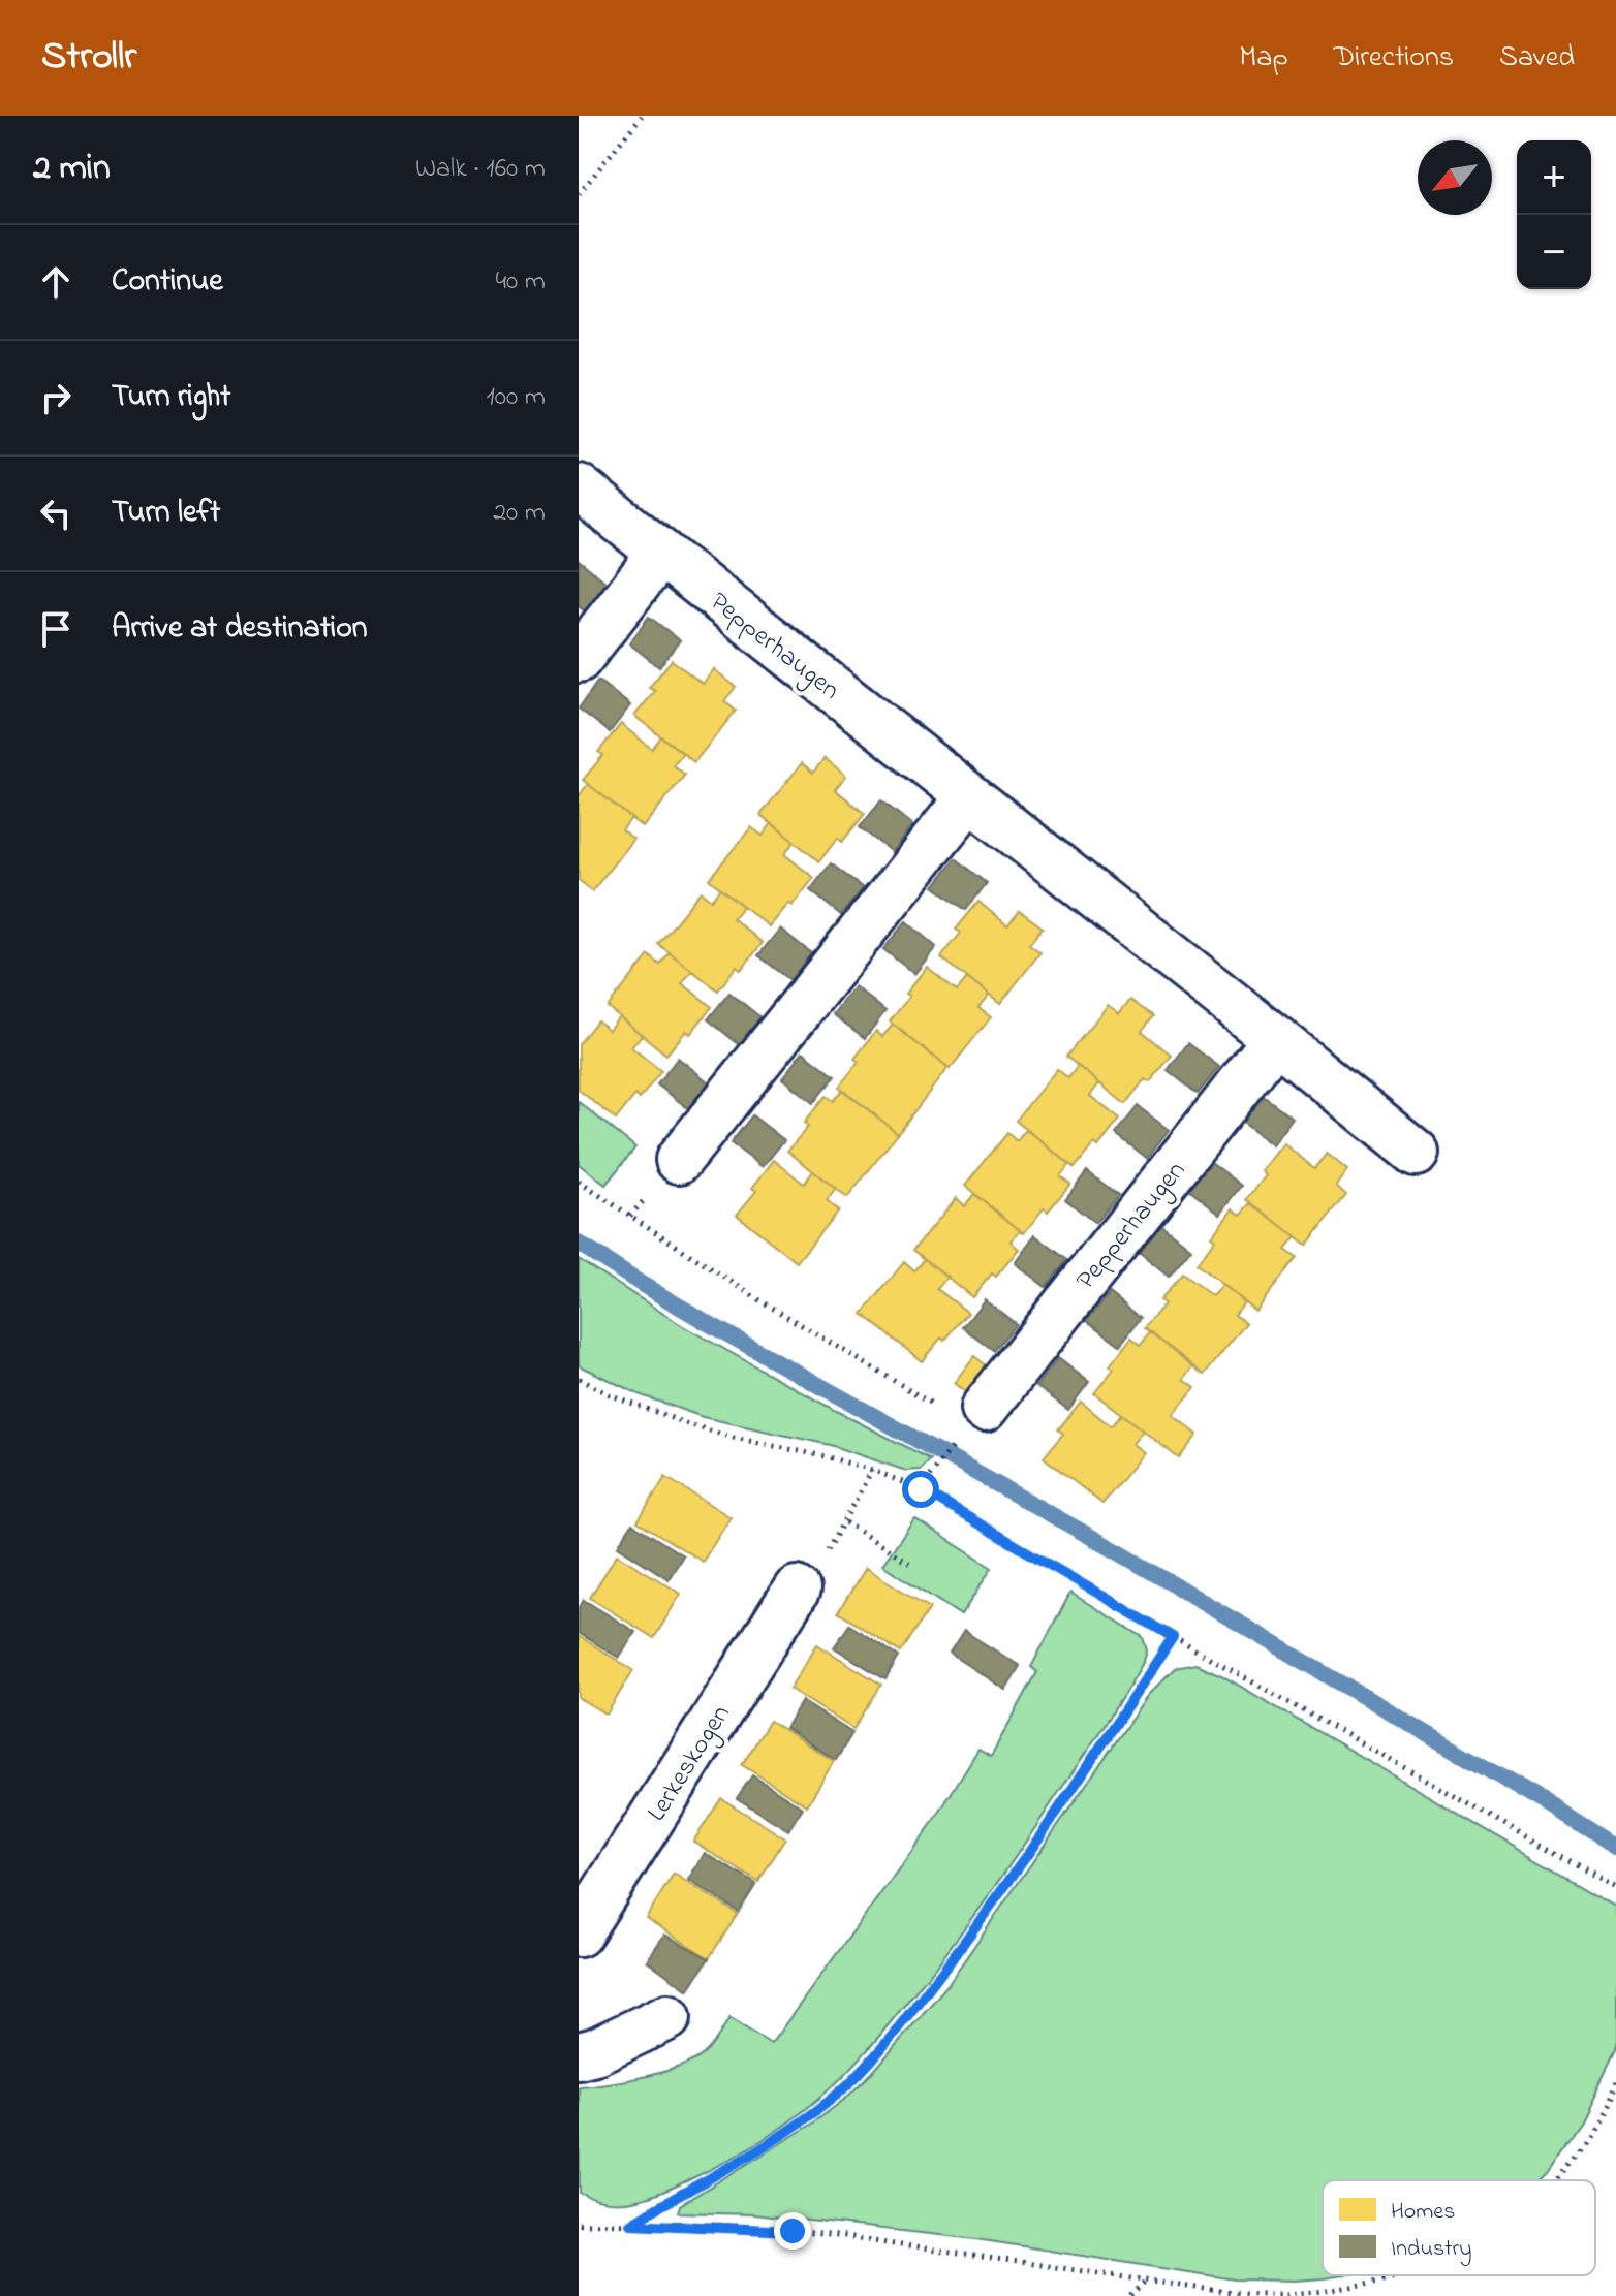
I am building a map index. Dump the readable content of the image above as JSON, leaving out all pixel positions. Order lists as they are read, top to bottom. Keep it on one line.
{"streets":{"street":["Pepperhaugen","Lerkeskogen"]},"legend":["Homes","Industry"],"north":"bottom left","page":{"header":"Strollr","nav":["Map","Directions","Saved"],"heading":["2 min","Walk · 160 m"],"map_buttons":["+","−"],"list":[["Continue","40 m"],["Turn right","100 m"],["Turn left","20 m"],"Arrive at destination"]}}
